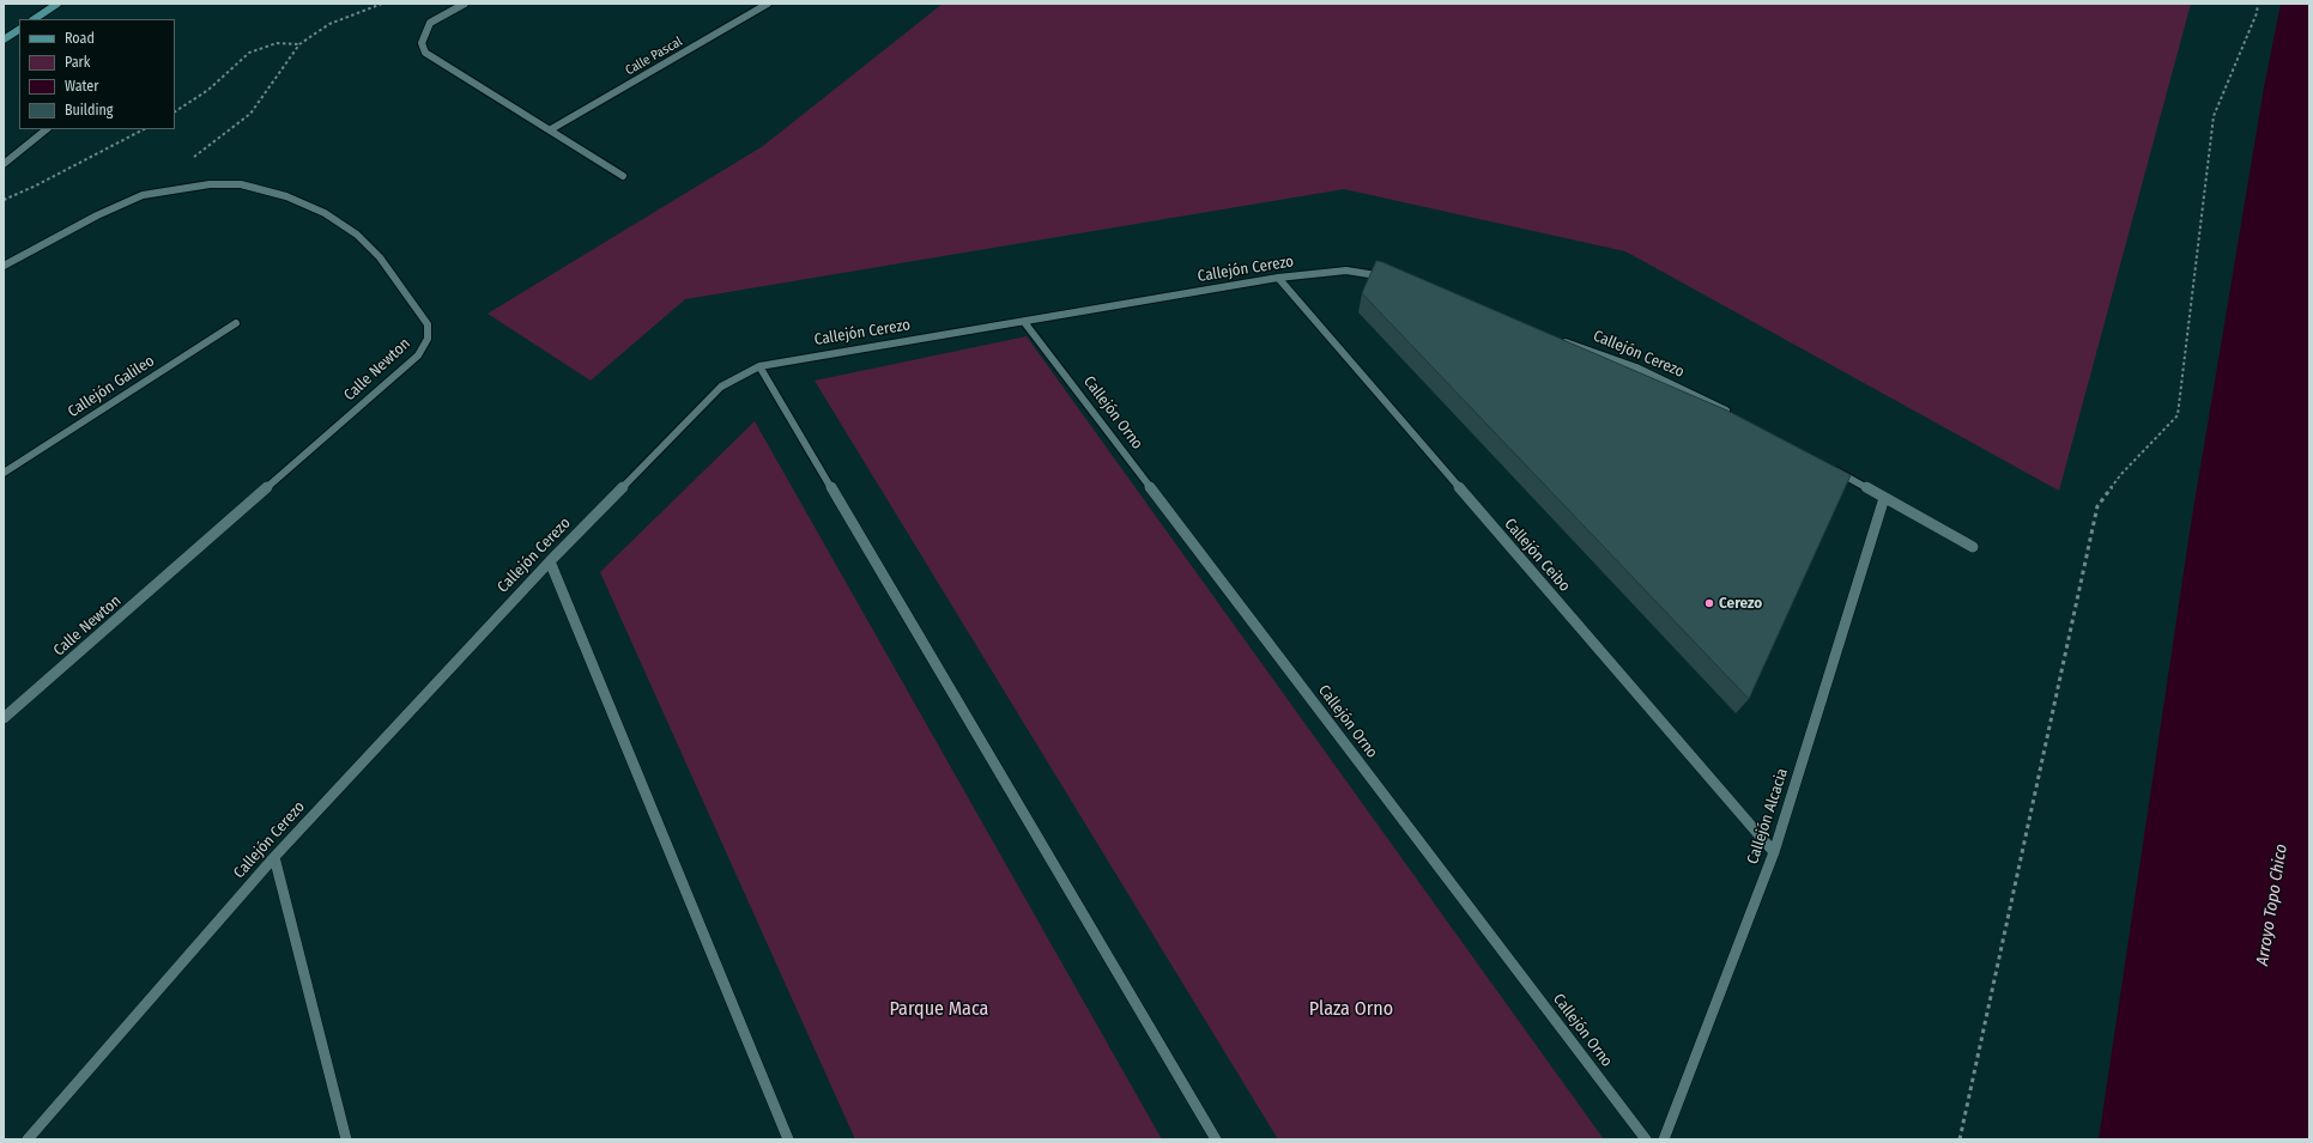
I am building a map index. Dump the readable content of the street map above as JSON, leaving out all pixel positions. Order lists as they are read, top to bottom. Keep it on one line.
{"streets":{"street":["Calle Pascal","Callejón Cerezo","Calle Newton","Callejón Galileo","Callejón Orno","Callejón Ceibo","Callejón Alcacia"]},"crossings":[["Callejón Cerezo","Callejón Orno"],["Callejón Cerezo","Callejón Ceibo"],["Callejón Ceibo","Callejón Alcacia"]],"water":["Arroyo Topo Chico"],"parks":["Parque Maca","Plaza Orno"],"places":["Cerezo"],"legend":["Road","Park","Water","Building"]}
